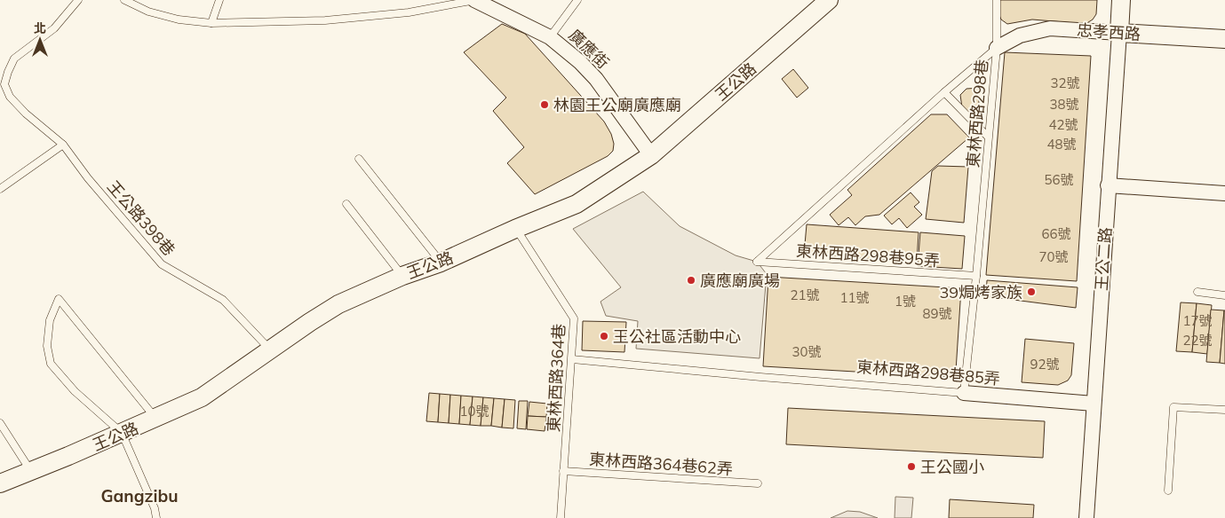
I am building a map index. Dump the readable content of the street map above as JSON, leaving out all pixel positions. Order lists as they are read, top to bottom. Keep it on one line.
{"streets":{"street":["忠孝西路","廣應街","王公路","王公二路","東林西路298巷85弄"],"lane":["東林西路298巷","王公路398巷","東林西路298巷95弄","東林西路364巷","東林西路364巷62弄"]},"crossings":[["忠孝西路","東林西路298巷"],["忠孝西路","王公二路"],["廣應街","王公路"],["王公路","王公路398巷"],["王公路","東林西路364巷"],["東林西路298巷","東林西路298巷95弄"],["東林西路298巷","東林西路298巷85弄"],["王公二路","東林西路298巷85弄"],["東林西路298巷85弄","東林西路364巷"],["東林西路364巷","東林西路364巷62弄"]],"districts":["Gangzibu"],"places":["林園王公廟廣應廟","廣應廟廣場","39焗烤家族","王公社區活動中心","王公國小"],"house_numbers":["32號","38號","42號","48號","56號","66號","70號","21號","11號","1號","89號","17號","22號","30號","92號","10號"],"north":"top"}
